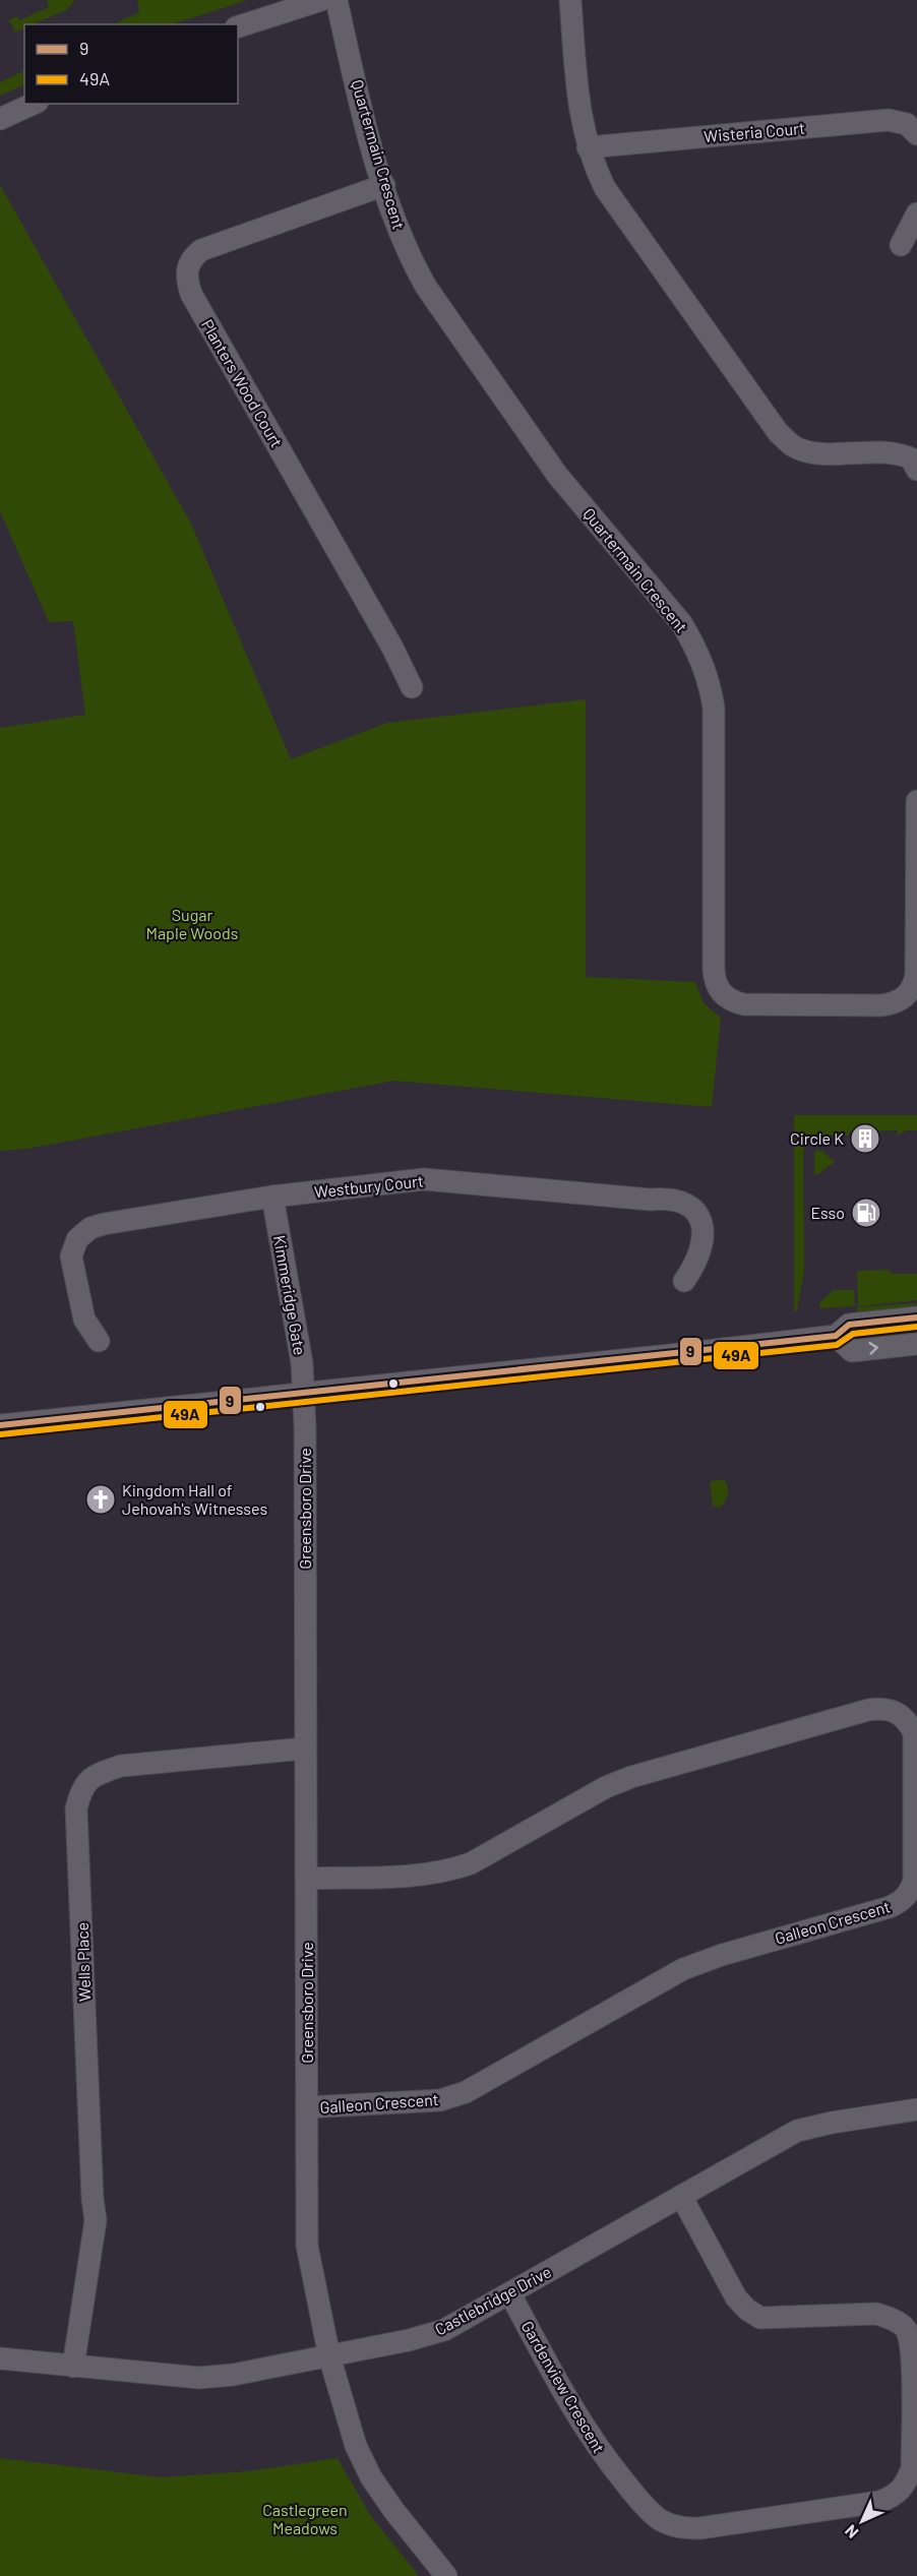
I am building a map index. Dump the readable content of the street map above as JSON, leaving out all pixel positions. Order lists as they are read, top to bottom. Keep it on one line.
{"streets":{"street":["Wisteria Court","Quartermain Crescent","Planters Wood Court","Westbury Court","Kimmeridge Gate","Greensboro Drive","Galleon Crescent","Wells Place","Castlebridge Drive","Gardenview Crescent"]},"crossings":[["Quartermain Crescent","Planters Wood Court"],["Westbury Court","Kimmeridge Gate"],["Kimmeridge Gate","Greensboro Drive"],["Greensboro Drive","Galleon Crescent"],["Greensboro Drive","Wells Place"],["Greensboro Drive","Castlebridge Drive"],["Wells Place","Castlebridge Drive"],["Castlebridge Drive","Gardenview Crescent"]],"parks":["Sugar Maple Woods","Castlegreen Meadows"],"places":{"building":["Circle K"],"fuel station":["Esso"],"church":["Kingdom Hall of Jehovah's Witnesses"]},"lines":["transit line 9","transit line 49A"],"legend":["9","49A"],"north":"bottom left"}
